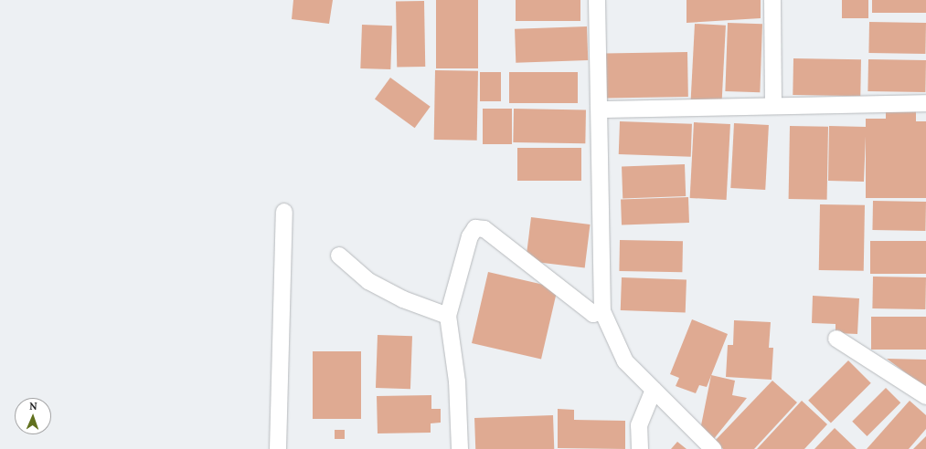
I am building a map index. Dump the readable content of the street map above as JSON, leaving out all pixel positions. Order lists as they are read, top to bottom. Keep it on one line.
{"north":"top"}
